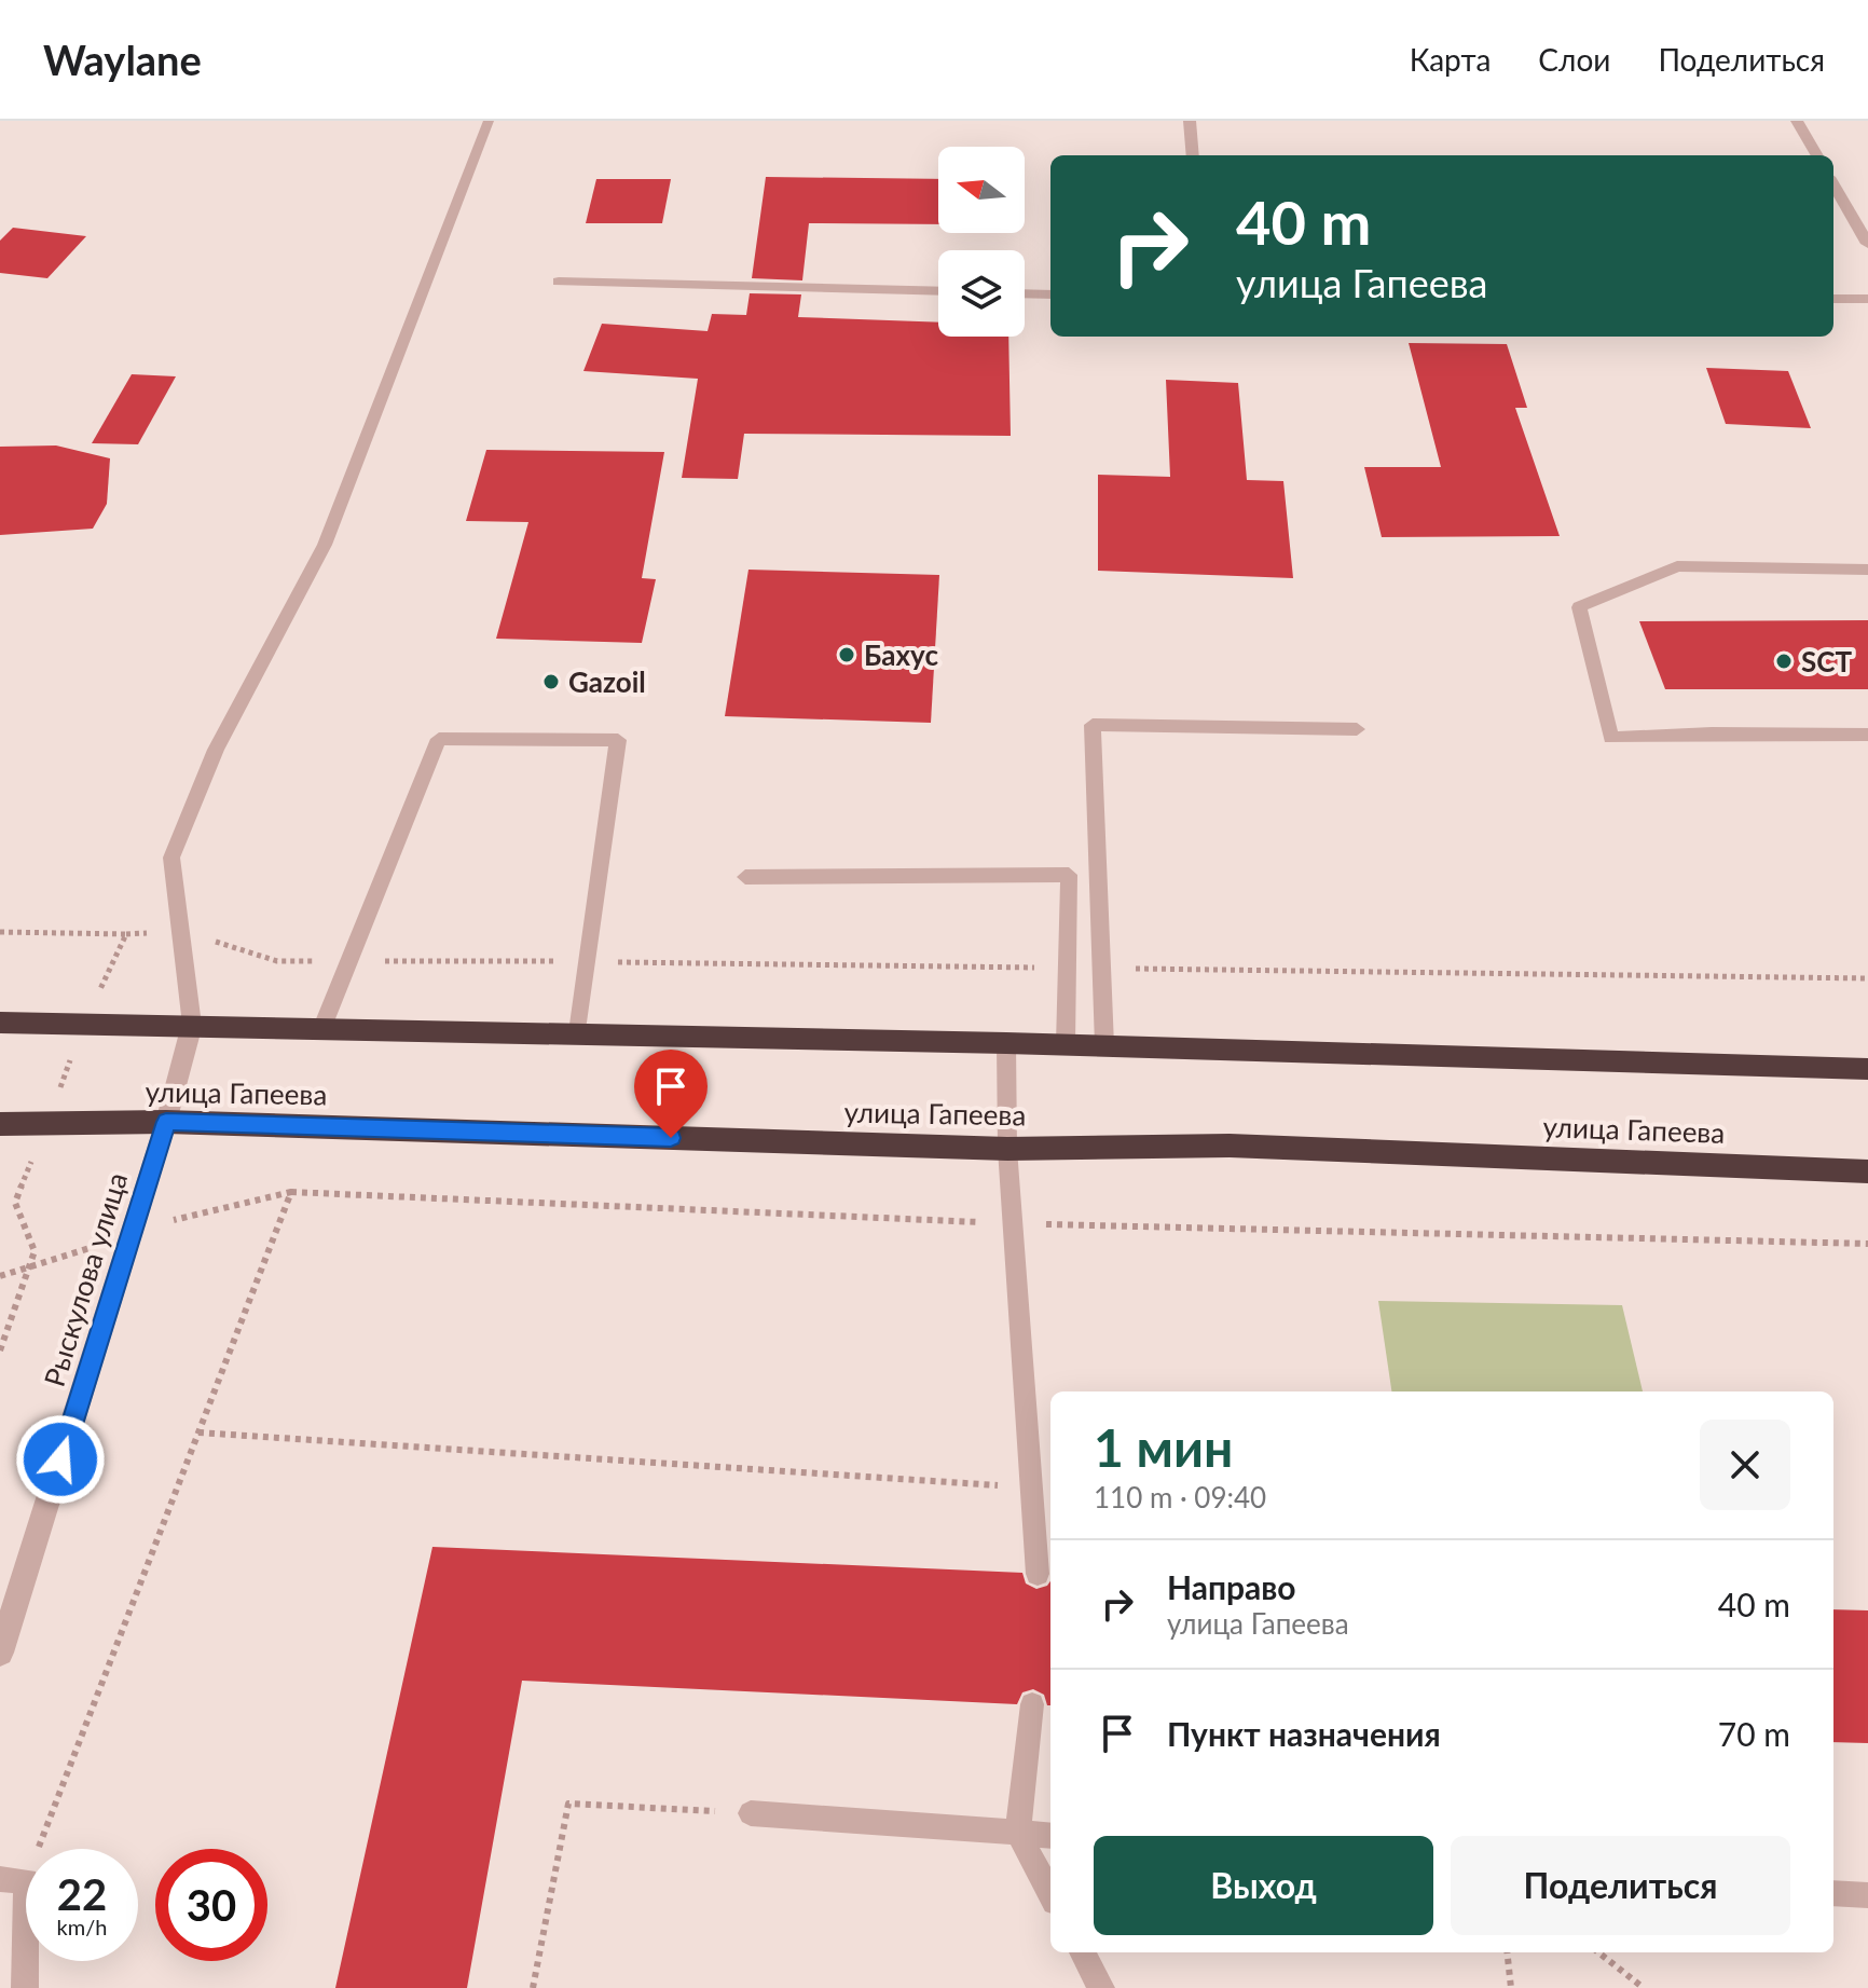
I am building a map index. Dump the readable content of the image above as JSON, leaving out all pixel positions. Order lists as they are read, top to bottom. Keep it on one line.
{"streets":{"highway":["улица Гапеева"],"street":["Рыскулова улица"]},"crossings":[["улица Гапеева","Рыскулова улица"]],"places":["Бахус","SCT","Gazoil"],"north":"left","page":{"header":"Waylane","nav":["Карта","Слои","Поделиться"],"turn":["40 m","улица Гапеева"],"heading":["1 мин","110 m · 09:40"],"list":[{"name":"Направо","note":"улица Гапеева","value":"40 m"},{"name":"Пункт назначения","value":"70 m"}],"buttons":["Выход","Поделиться"],"speed":"22 km/h","limit":"30"}}
